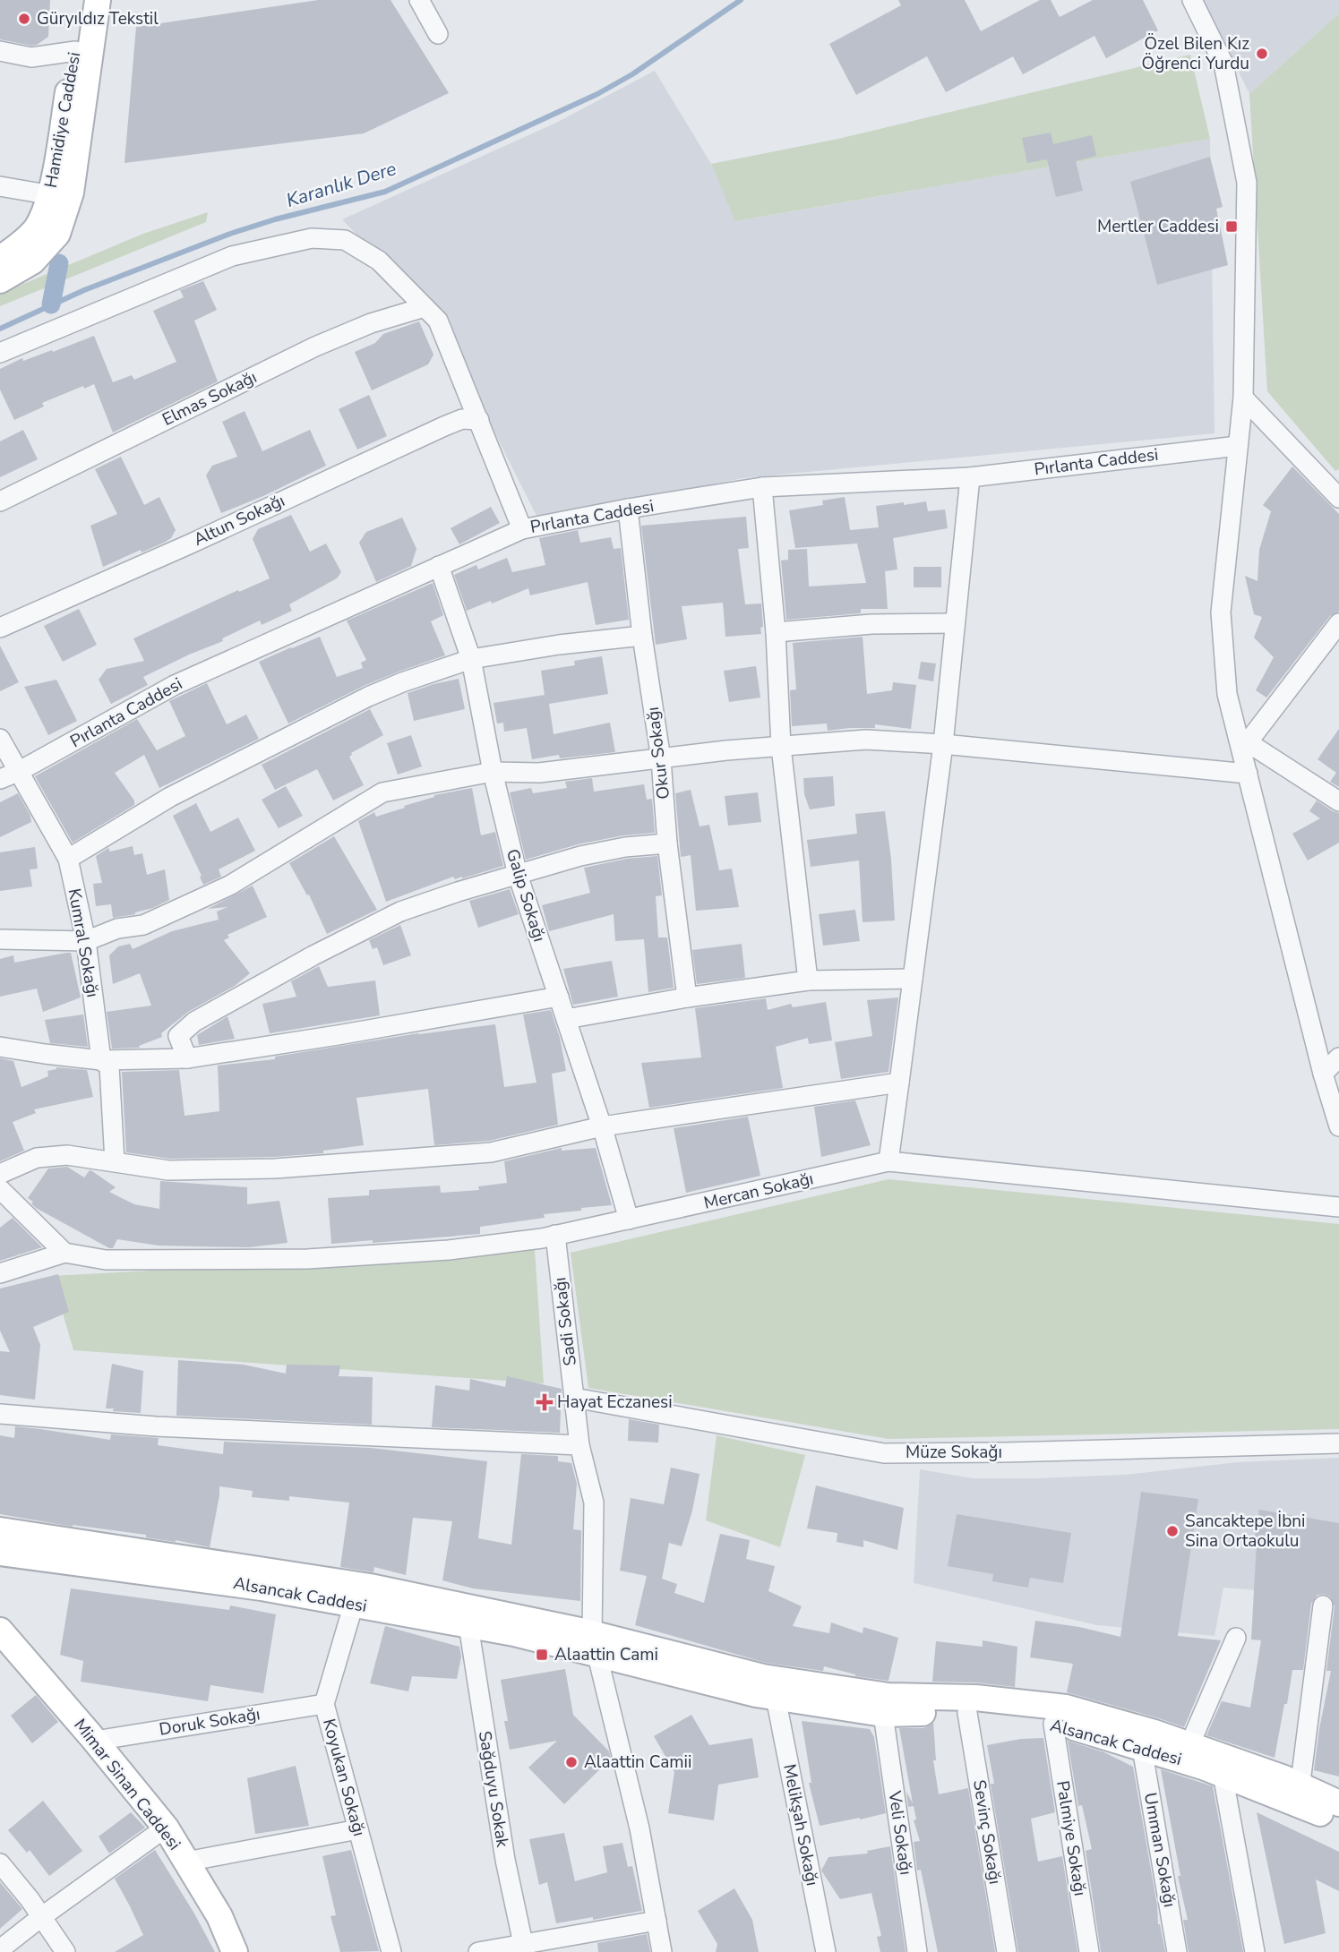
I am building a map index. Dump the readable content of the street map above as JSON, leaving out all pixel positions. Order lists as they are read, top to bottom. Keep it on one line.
{"streets":{"street":["Hamidiye Caddesi","Elmas Sokağı","Pırlanta Caddesi","Altun Sokağı","Okur Sokağı","Galip Sokağı","Kumral Sokağı","Mercan Sokağı","Sadi Sokağı","Müze Sokağı","Alsancak Caddesi","Doruk Sokağı","Koyukan Sokağı","Mimar Sinan Caddesi","Sağduyu Sokak","Melikşah Sokağı","Sevinç Sokağı","Veli Sokağı","Palmiye Sokağı","Umman Sokağı"]},"crossings":[["Pırlanta Caddesi","Okur Sokağı"],["Pırlanta Caddesi","Galip Sokağı"],["Pırlanta Caddesi","Kumral Sokağı"],["Galip Sokağı","Mercan Sokağı"],["Mercan Sokağı","Sadi Sokağı"],["Sadi Sokağı","Müze Sokağı"],["Sadi Sokağı","Alsancak Caddesi"],["Alsancak Caddesi","Koyukan Sokağı"],["Alsancak Caddesi","Sağduyu Sokak"],["Alsancak Caddesi","Melikşah Sokağı"],["Alsancak Caddesi","Sevinç Sokağı"],["Alsancak Caddesi","Veli Sokağı"],["Alsancak Caddesi","Palmiye Sokağı"],["Alsancak Caddesi","Umman Sokağı"],["Doruk Sokağı","Koyukan Sokağı"],["Doruk Sokağı","Mimar Sinan Caddesi"]],"water":["Karanlık Dere"],"places":{"other":["Güryıldız Tekstil","Özel Bilen Kız Öğrenci Yurdu","Sancaktepe İbni Sina Ortaokulu","Alaattin Camii"],"transit":["Mertler Caddesi","Alaattin Cami"],"health":["Hayat Eczanesi"]}}
